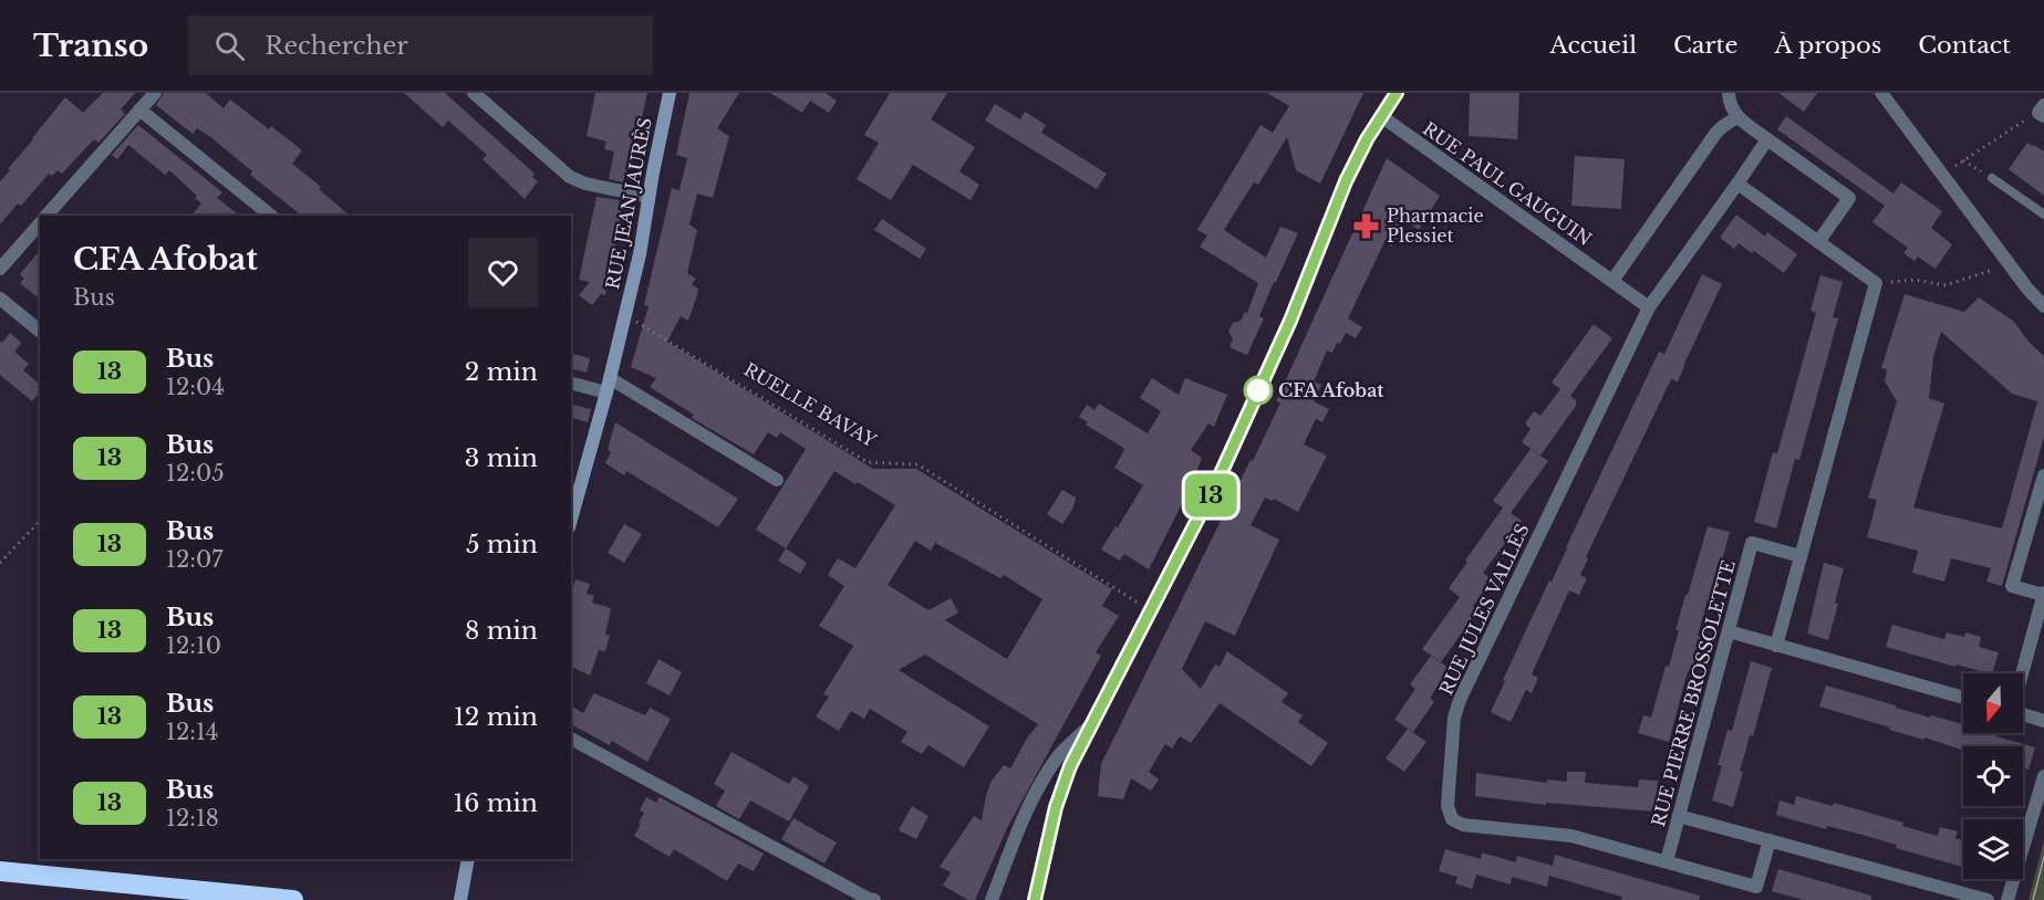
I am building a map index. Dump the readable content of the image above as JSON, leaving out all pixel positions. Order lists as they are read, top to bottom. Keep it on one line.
{"streets":{"street":["RUE PAUL GAUGUIN","RUE JEAN JAURÈS","RUE JULES VALLÈS","RUE PIERRE BROSSOLETTE"],"path":["RUELLE BAVAY"]},"crossings":[["RUE PAUL GAUGUIN","RUE JULES VALLÈS"],["RUE JEAN JAURÈS","RUELLE BAVAY"],["RUE JULES VALLÈS","RUE PIERRE BROSSOLETTE"]],"places":{"pharmacy":["Pharmacie Plessiet"],"other":["CFA Afobat"]},"lines":["bus line 13"],"north":"bottom","page":{"header":"Transo","search":"Rechercher","nav":["Accueil","Carte","À propos","Contact"],"on_map":"13","heading":["CFA Afobat","Bus"],"list":[{"mark":"13","name":"Bus","note":"12:04","value":"2 min"},{"mark":"13","name":"Bus","note":"12:05","value":"3 min"},{"mark":"13","name":"Bus","note":"12:07","value":"5 min"},{"mark":"13","name":"Bus","note":"12:10","value":"8 min"},{"mark":"13","name":"Bus","note":"12:14","value":"12 min"},{"mark":"13","name":"Bus","note":"12:18","value":"16 min"}]}}
